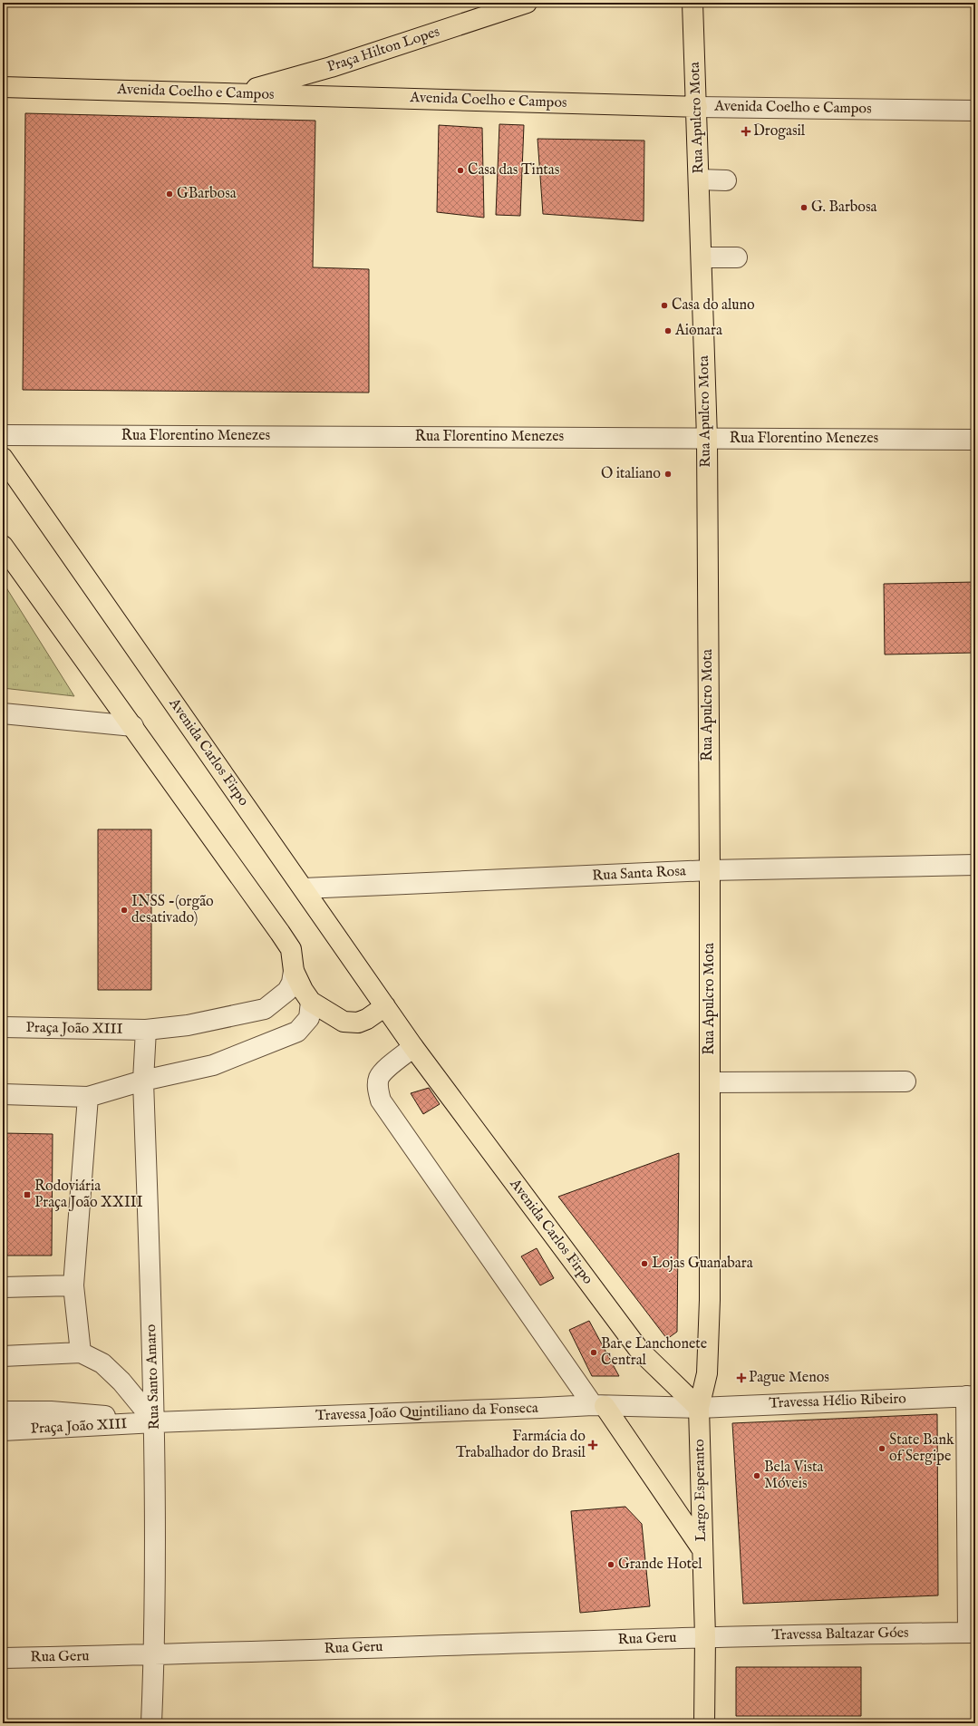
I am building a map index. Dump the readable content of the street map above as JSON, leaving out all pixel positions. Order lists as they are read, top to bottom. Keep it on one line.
{"streets":{"main road":["Praça Hilton Lopes","Avenida Coelho e Campos","Rua Apulcro Mota","Avenida Carlos Firpo","Largo Esperanto"],"street":["Rua Florentino Menezes","Rua Santa Rosa","Praça João XIII","Rua Santo Amaro","Travessa Hélio Ribeiro","Travessa João Quintiliano da Fonseca","Travessa Baltazar Góes","Rua Geru"]},"crossings":[["Praça Hilton Lopes","Avenida Coelho e Campos"],["Avenida Coelho e Campos","Rua Apulcro Mota"],["Rua Apulcro Mota","Rua Florentino Menezes"],["Rua Apulcro Mota","Avenida Carlos Firpo"],["Rua Apulcro Mota","Rua Santa Rosa"],["Rua Apulcro Mota","Travessa Hélio Ribeiro"],["Rua Apulcro Mota","Travessa João Quintiliano da Fonseca"],["Rua Apulcro Mota","Largo Esperanto"],["Avenida Carlos Firpo","Rua Santa Rosa"],["Avenida Carlos Firpo","Travessa Hélio Ribeiro"],["Avenida Carlos Firpo","Travessa João Quintiliano da Fonseca"],["Avenida Carlos Firpo","Largo Esperanto"],["Praça João XIII","Rua Santo Amaro"],["Praça João XIII","Travessa João Quintiliano da Fonseca"],["Rua Santo Amaro","Travessa João Quintiliano da Fonseca"],["Rua Santo Amaro","Rua Geru"],["Travessa Hélio Ribeiro","Travessa João Quintiliano da Fonseca"],["Travessa Hélio Ribeiro","Largo Esperanto"],["Travessa João Quintiliano da Fonseca","Largo Esperanto"],["Largo Esperanto","Travessa Baltazar Góes"],["Largo Esperanto","Rua Geru"],["Travessa Baltazar Góes","Rua Geru"]],"places":{"health":["Drogasil","Pague Menos","Farmácia do Trabalhador do Brasil"],"other":["Casa das Tintas","GBarbosa","G. Barbosa","Casa do aluno","Aionara","O italiano","INSS -(orgão desativado)","Lojas Guanabara","Bar e Lanchonete Central","State Bank of Sergipe","Bela Vista Móveis","Grande Hotel"],"transit":["Rodoviária Praça João XXIII"]}}
